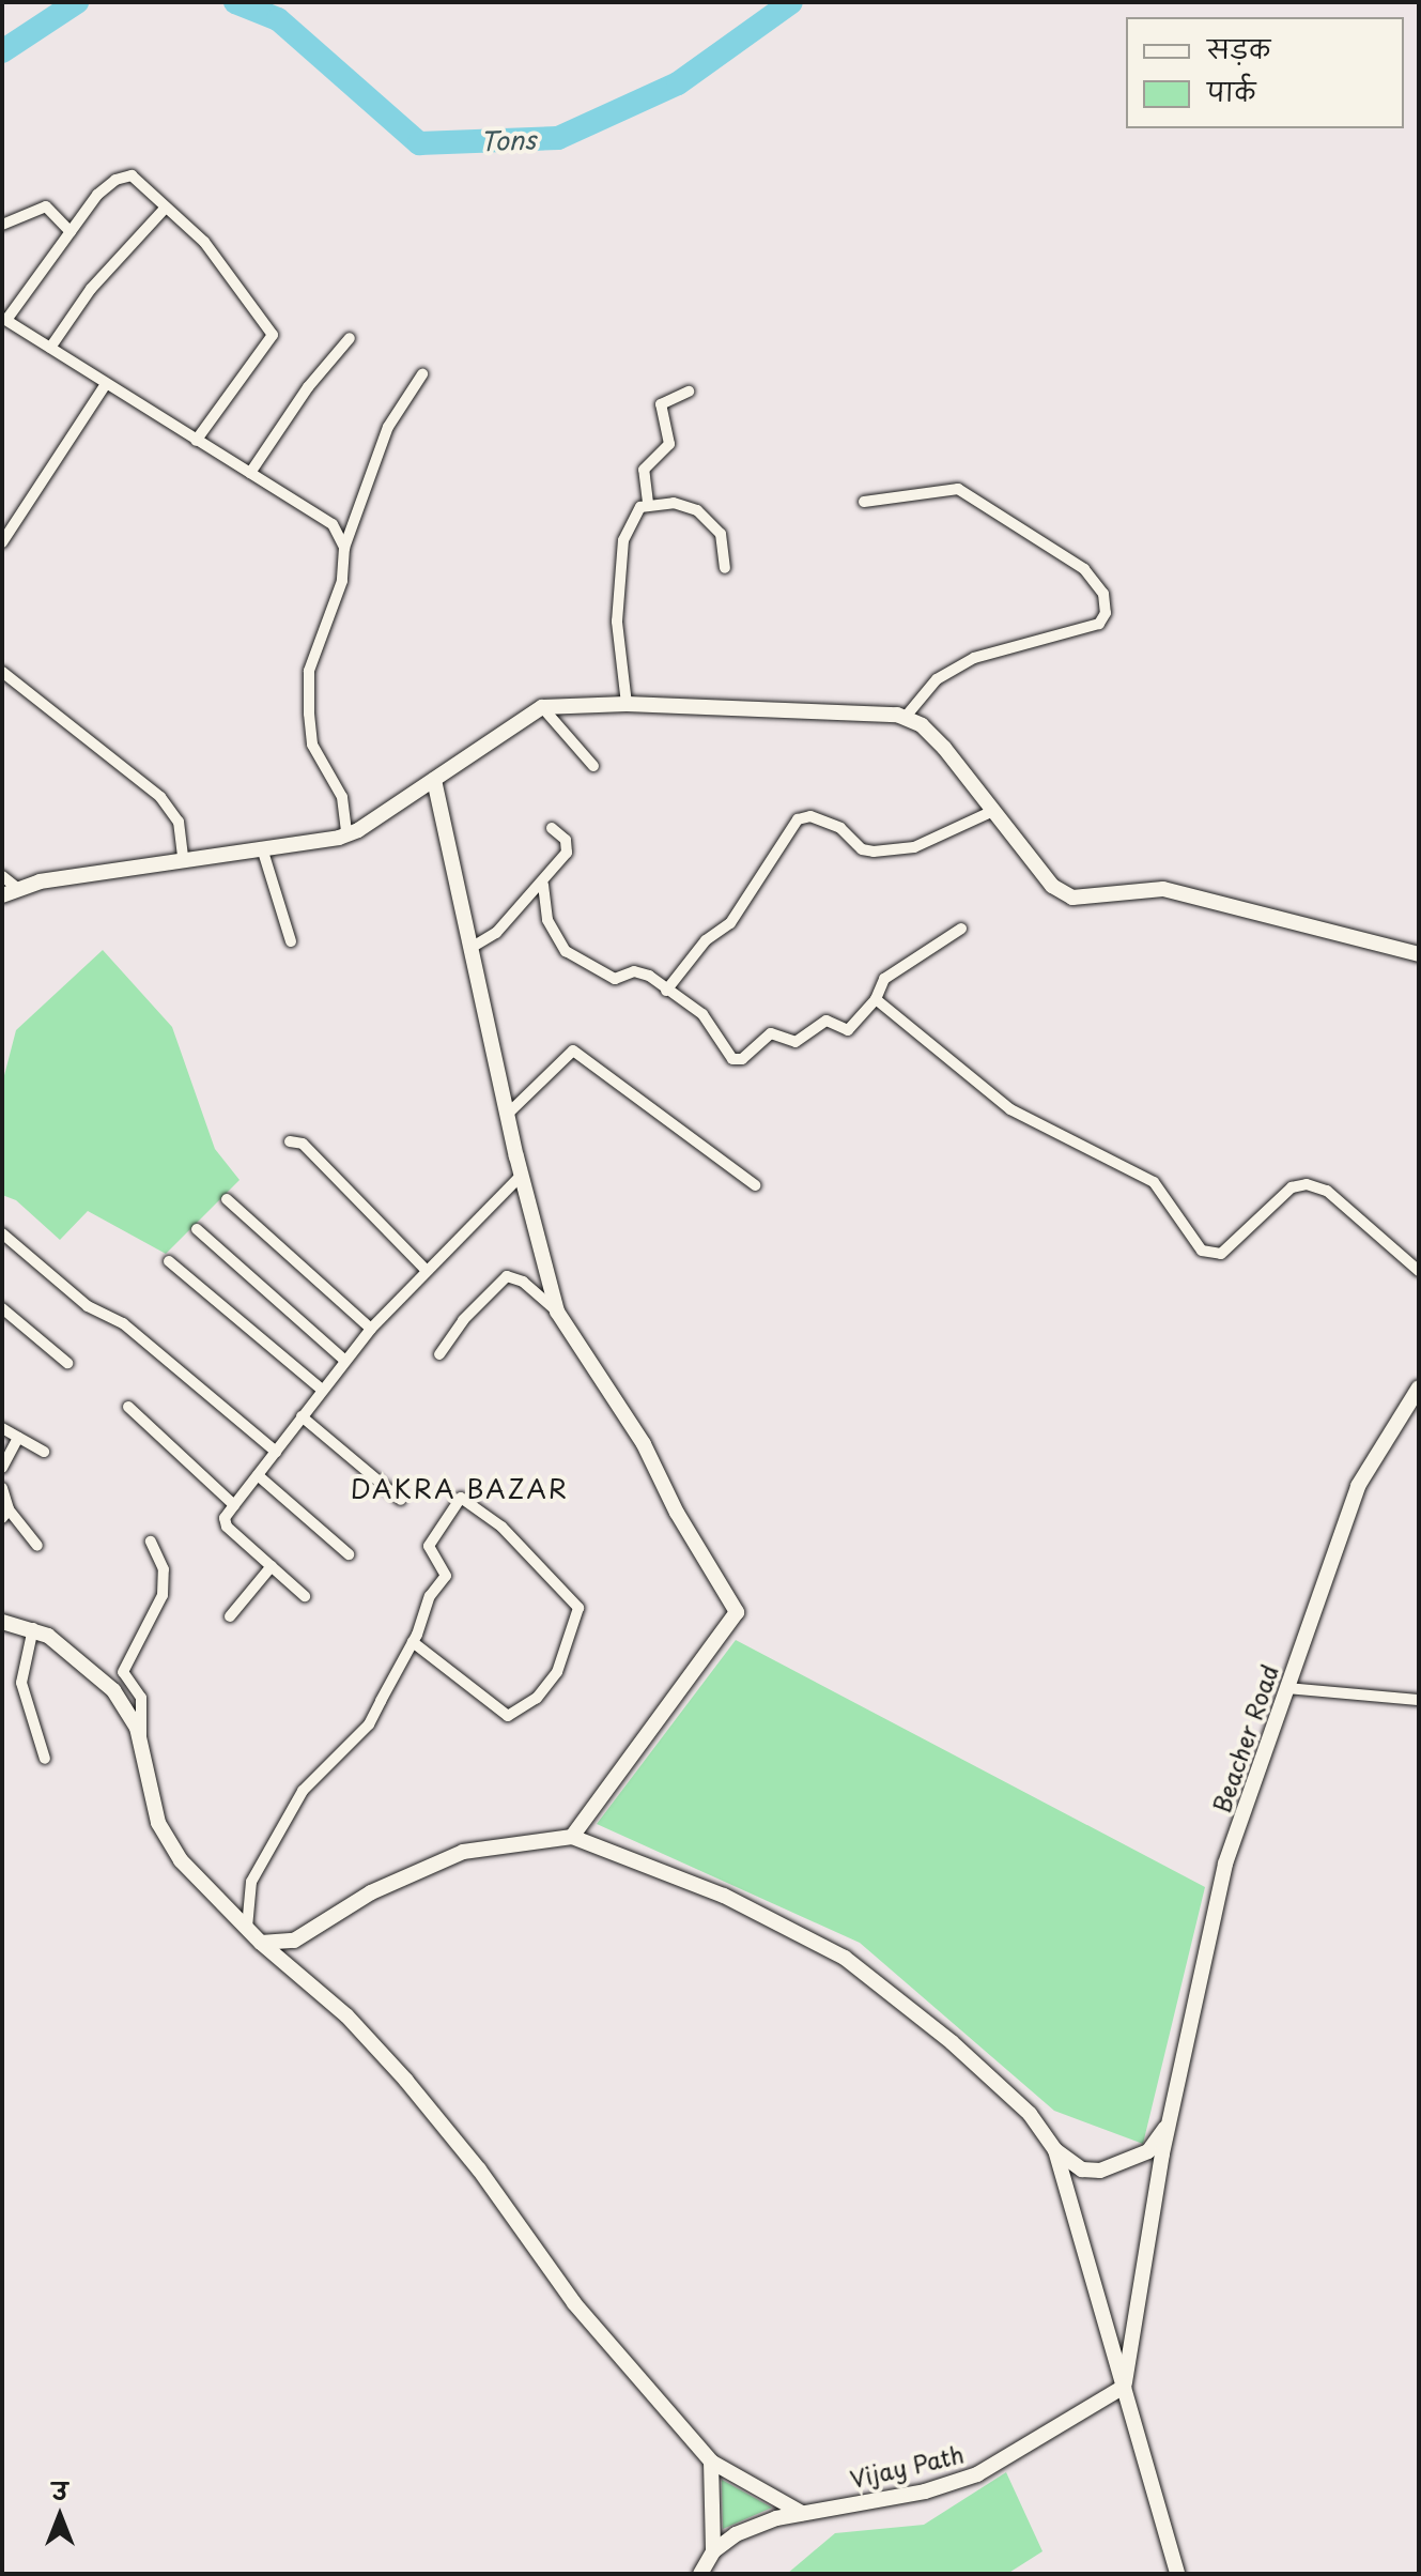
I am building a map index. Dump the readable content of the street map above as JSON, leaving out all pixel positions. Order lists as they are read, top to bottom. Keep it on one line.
{"streets":{"street":["Beacher Road","Vijay Path"]},"crossings":[["Beacher Road","Vijay Path"]],"districts":["DAKRA BAZAR"],"water":["Tons"],"legend":["सड़क","पार्क"],"north":"top"}
